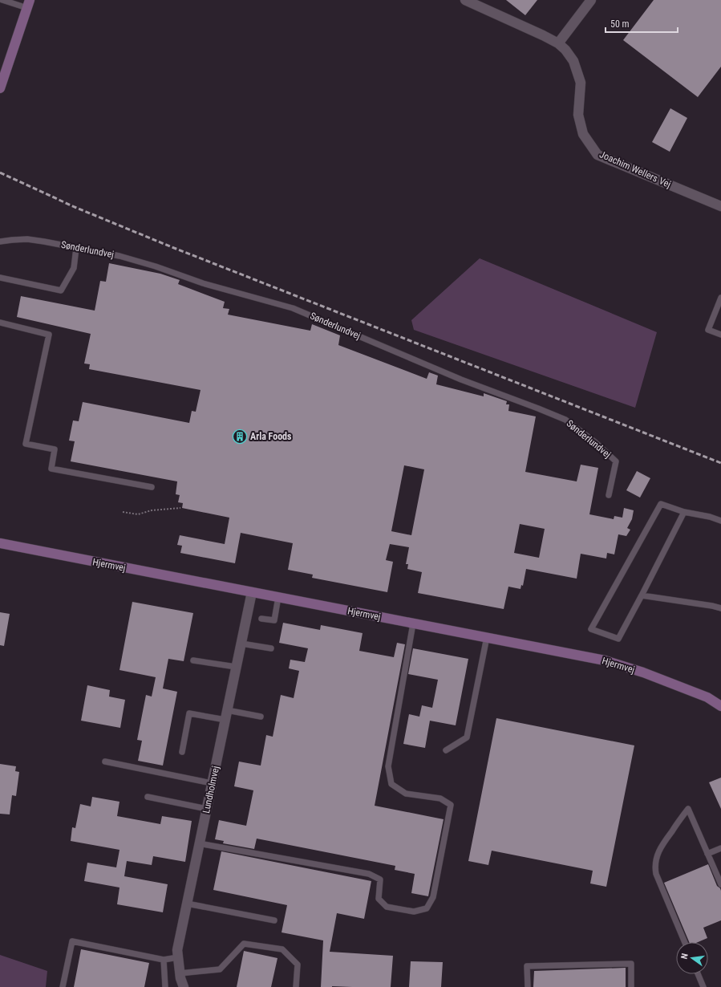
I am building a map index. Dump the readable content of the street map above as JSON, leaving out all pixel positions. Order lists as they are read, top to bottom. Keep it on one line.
{"streets":{"street":["Joachim Wellers Vej","Hjermvej","Lundholmvej"],"lane":["Sønderlundvej"]},"crossings":[["Hjermvej","Lundholmvej"]],"places":{"building":["Arla Foods"]},"scale_bar":"50 m","north":"left"}
